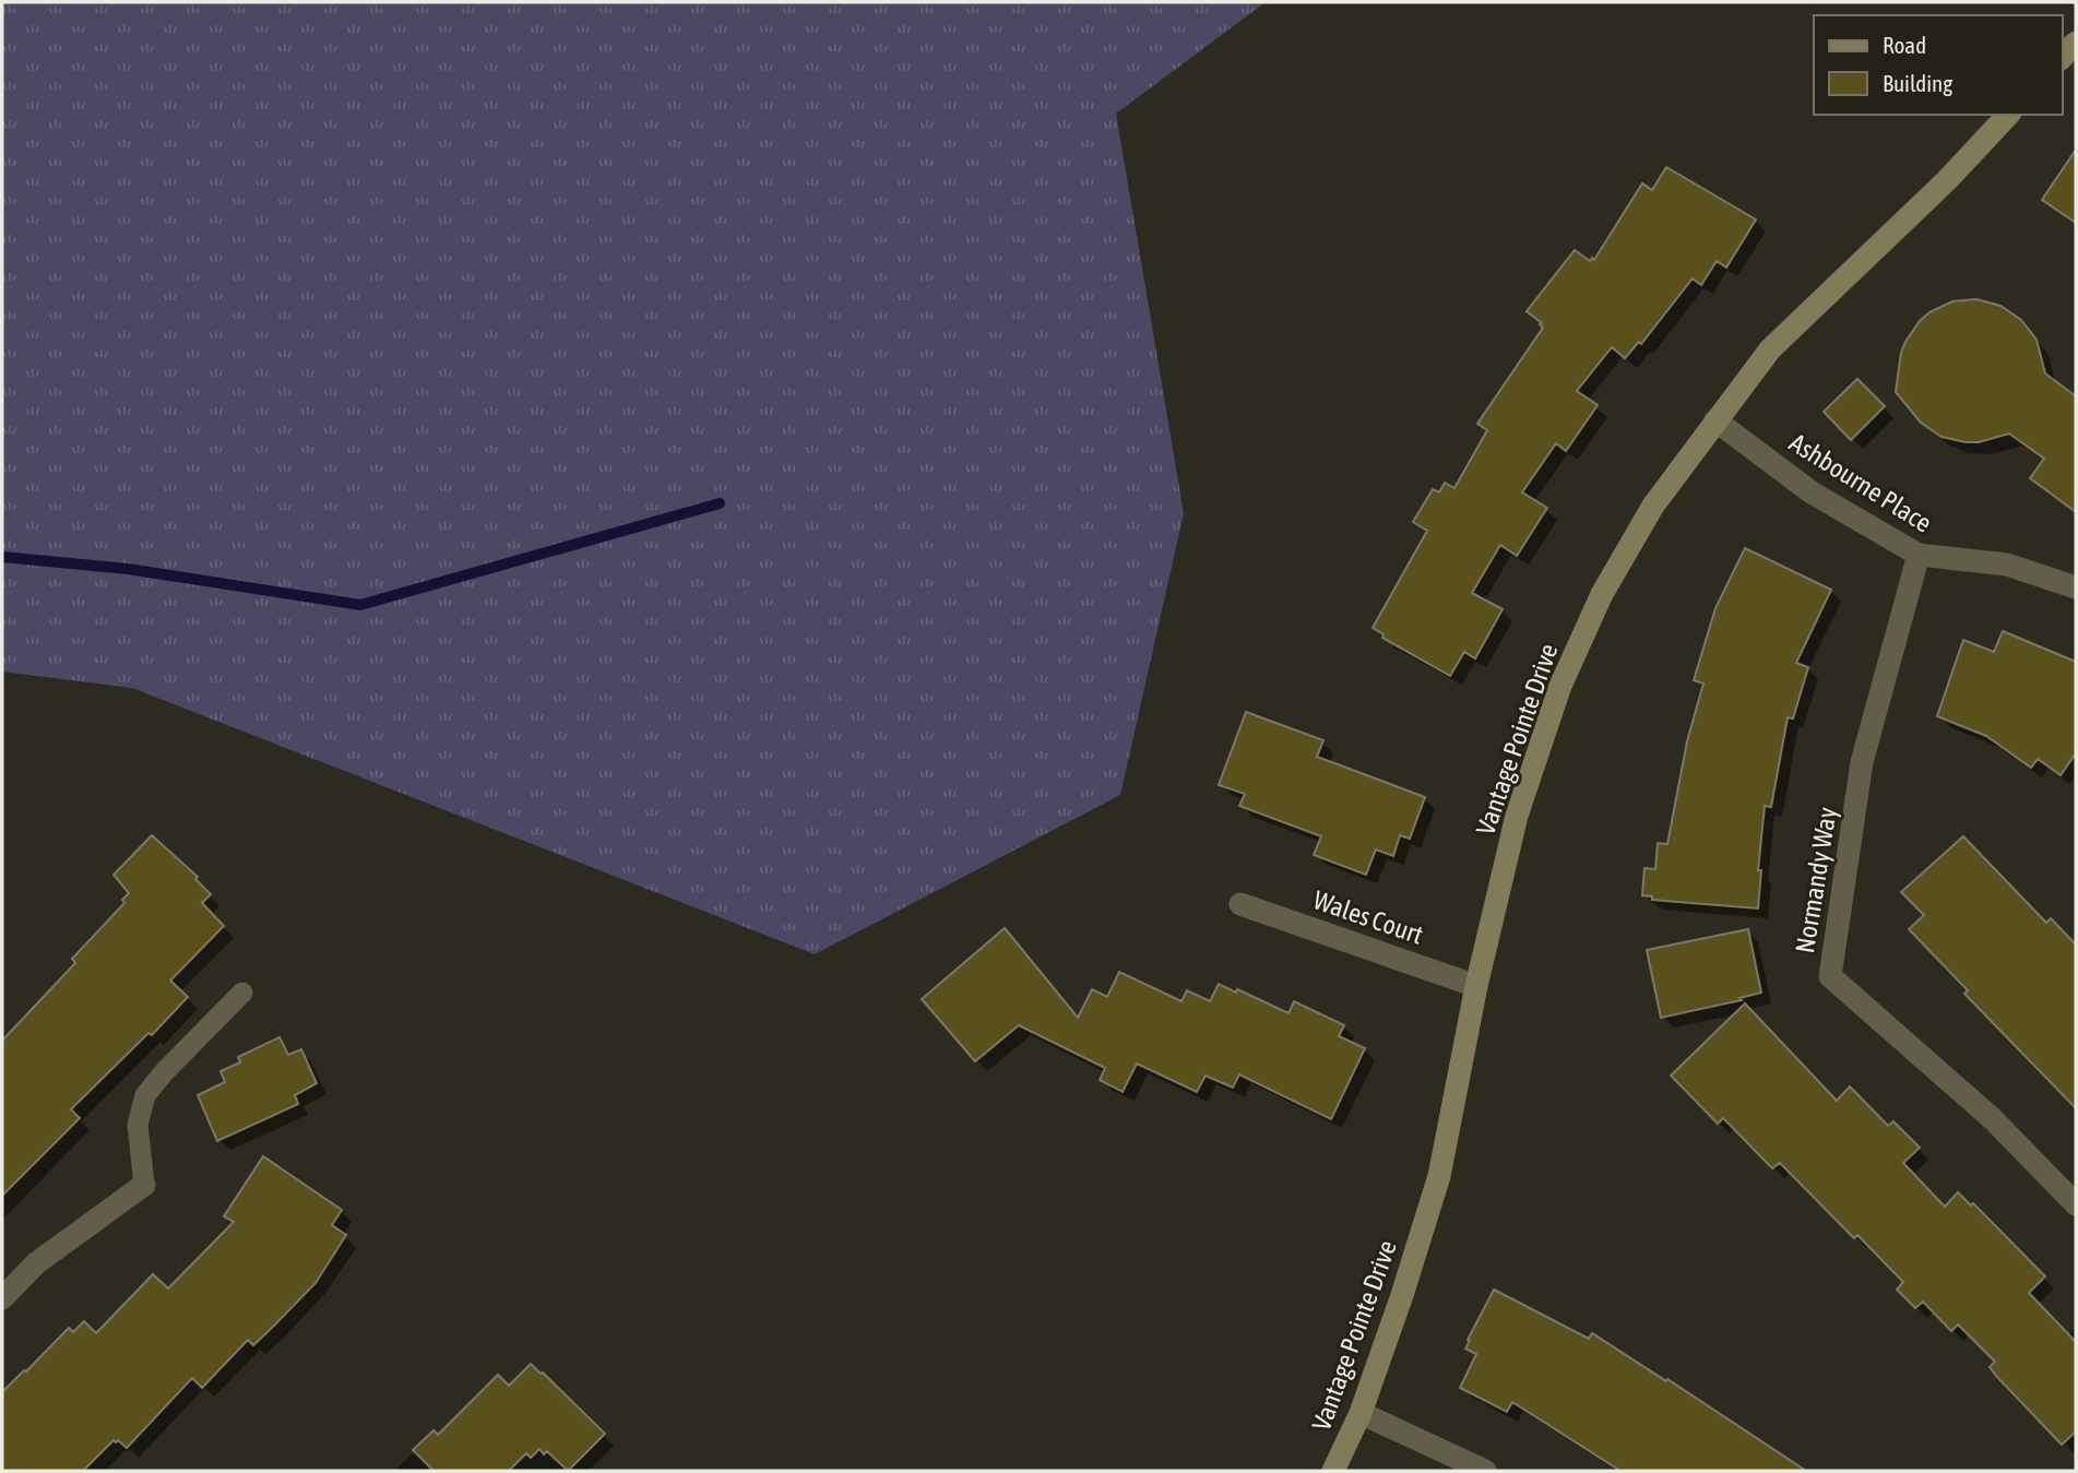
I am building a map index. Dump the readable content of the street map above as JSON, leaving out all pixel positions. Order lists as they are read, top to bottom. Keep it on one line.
{"streets":{"street":["Ashbourne Place","Vantage Pointe Drive","Normandy Way","Wales Court"]},"crossings":[["Ashbourne Place","Vantage Pointe Drive"],["Ashbourne Place","Normandy Way"],["Vantage Pointe Drive","Wales Court"]],"legend":["Road","Building"]}
